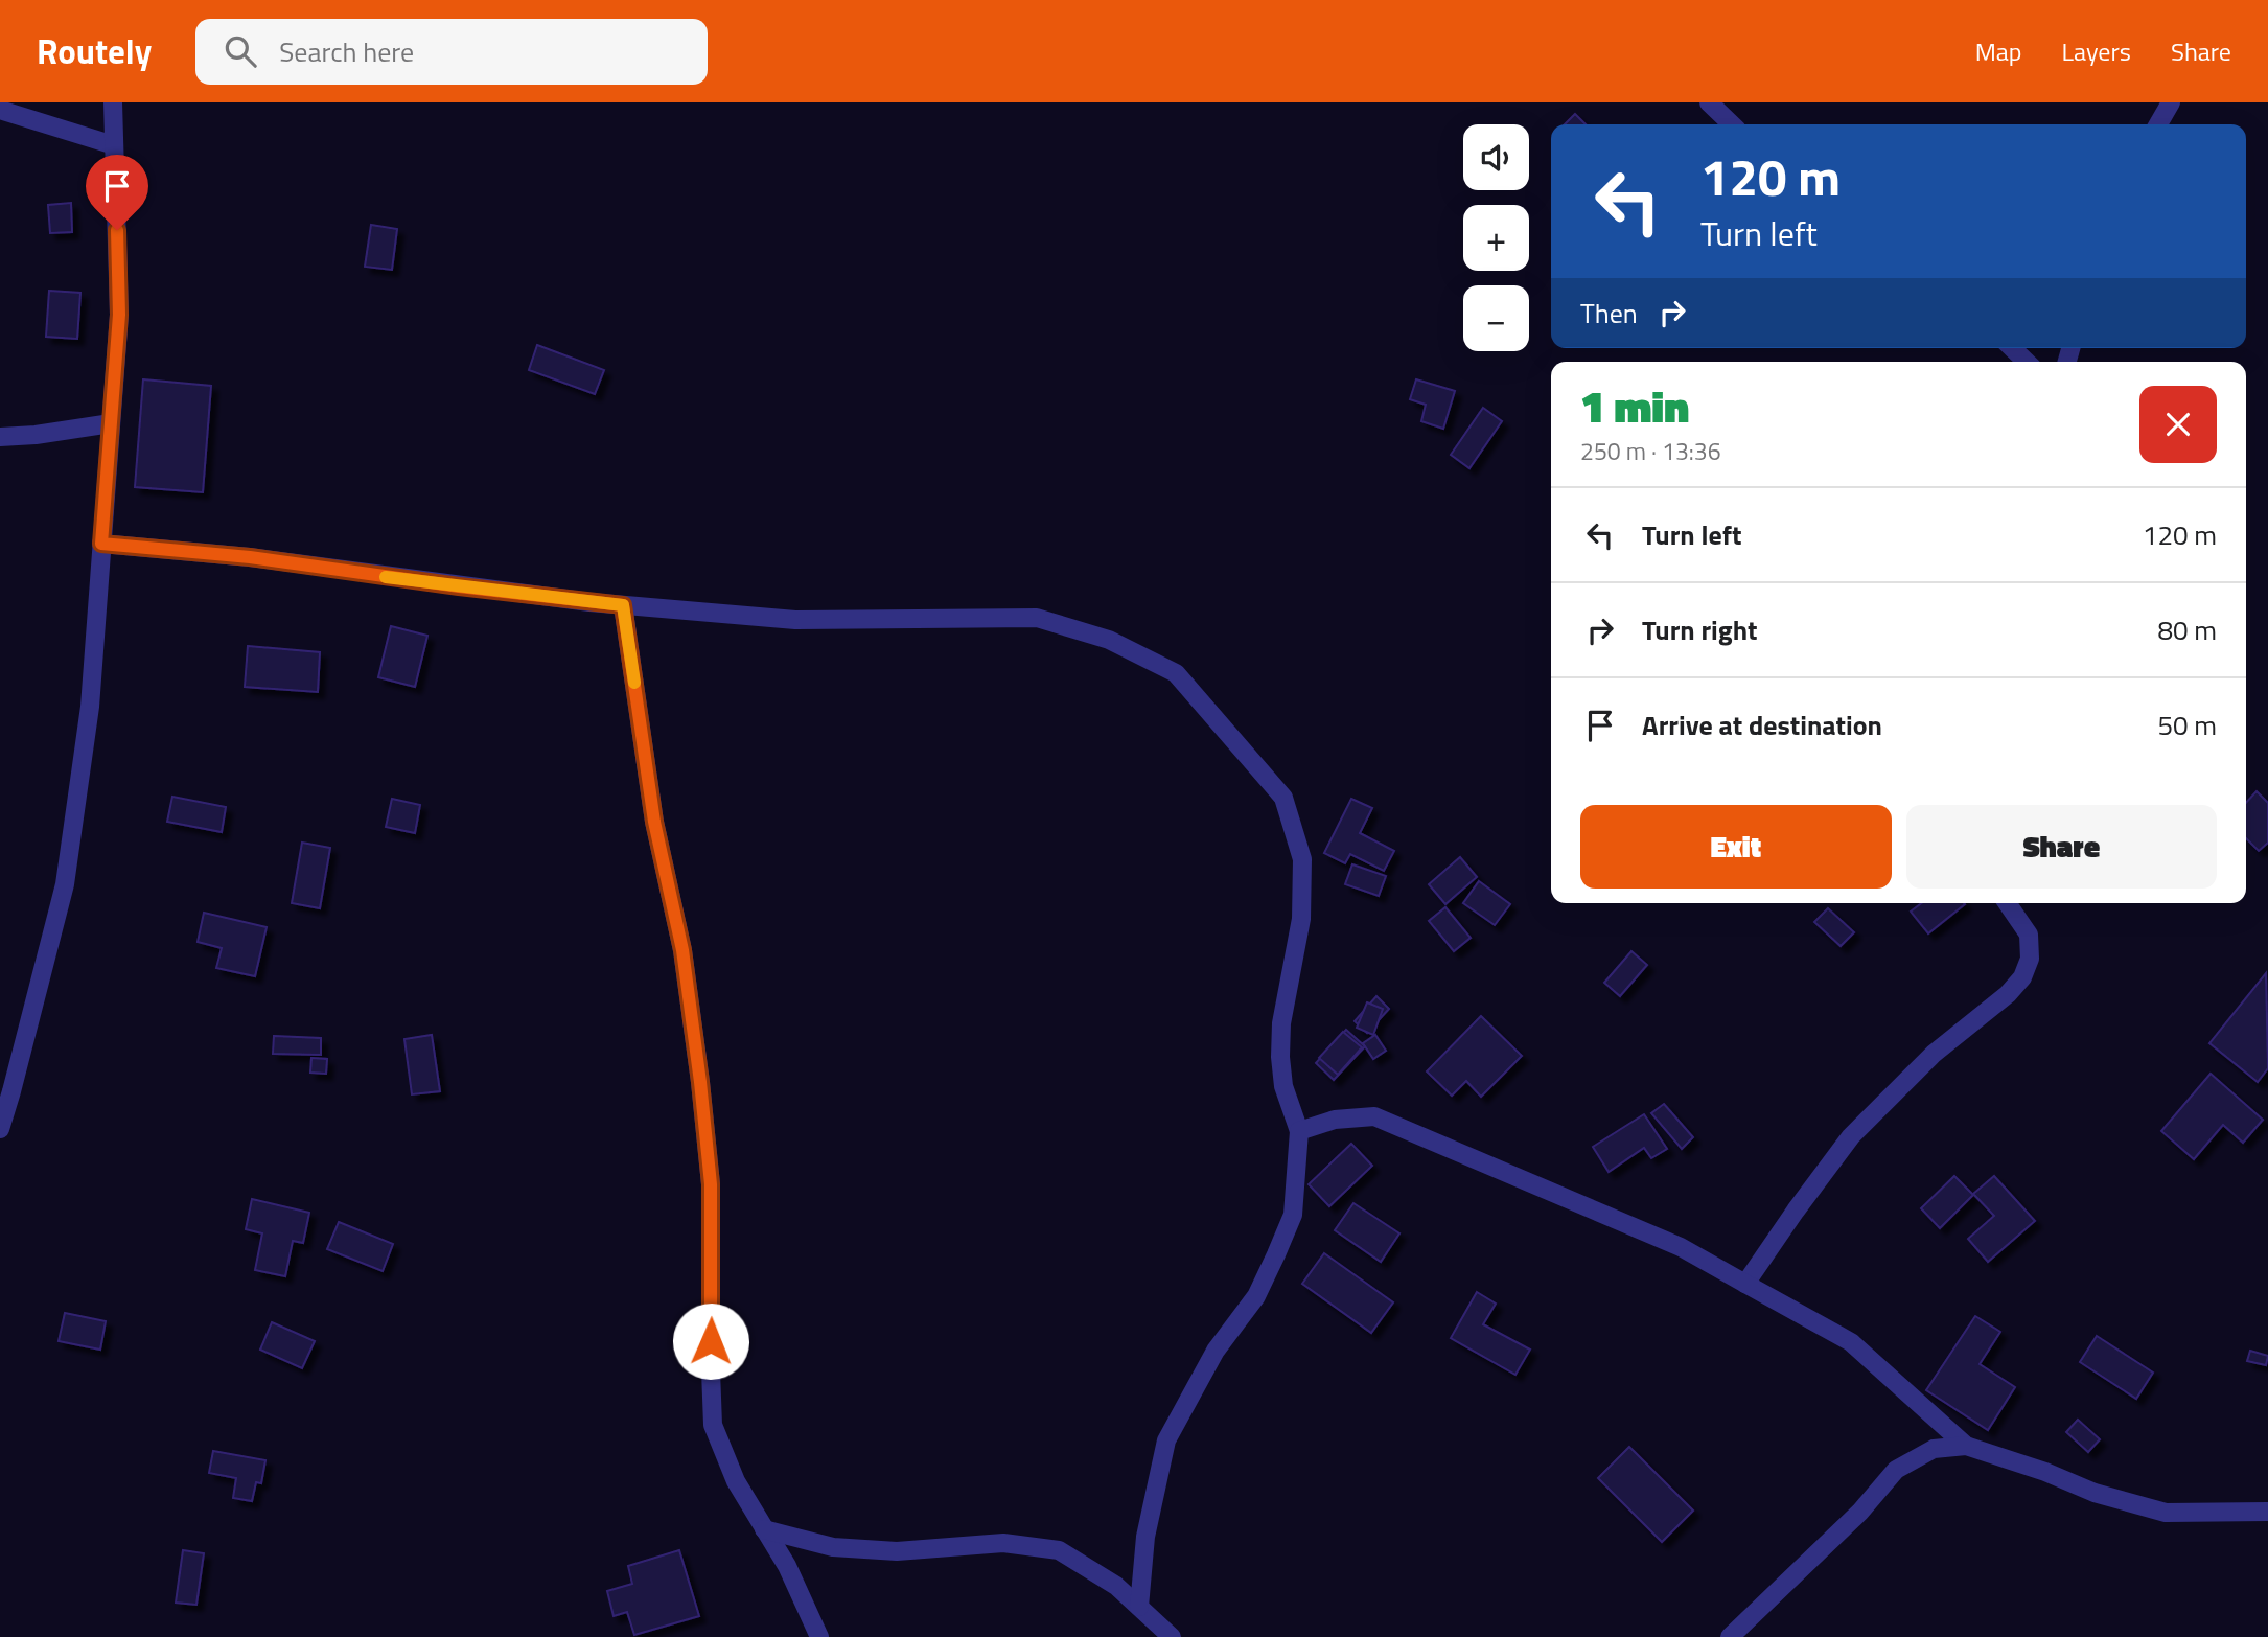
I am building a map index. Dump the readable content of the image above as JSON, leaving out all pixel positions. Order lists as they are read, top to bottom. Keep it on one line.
{"page":{"header":"Routely","search":"Search here","nav":["Map","Layers","Share"],"map_buttons":["+","−"],"turn":["120 m","Turn left"],"then":"Then","heading":["1 min","250 m · 13:36"],"list":[{"name":"Turn left","value":"120 m"},{"name":"Turn right","value":"80 m"},{"name":"Arrive at destination","value":"50 m"}],"buttons":["Exit","Share"]}}
